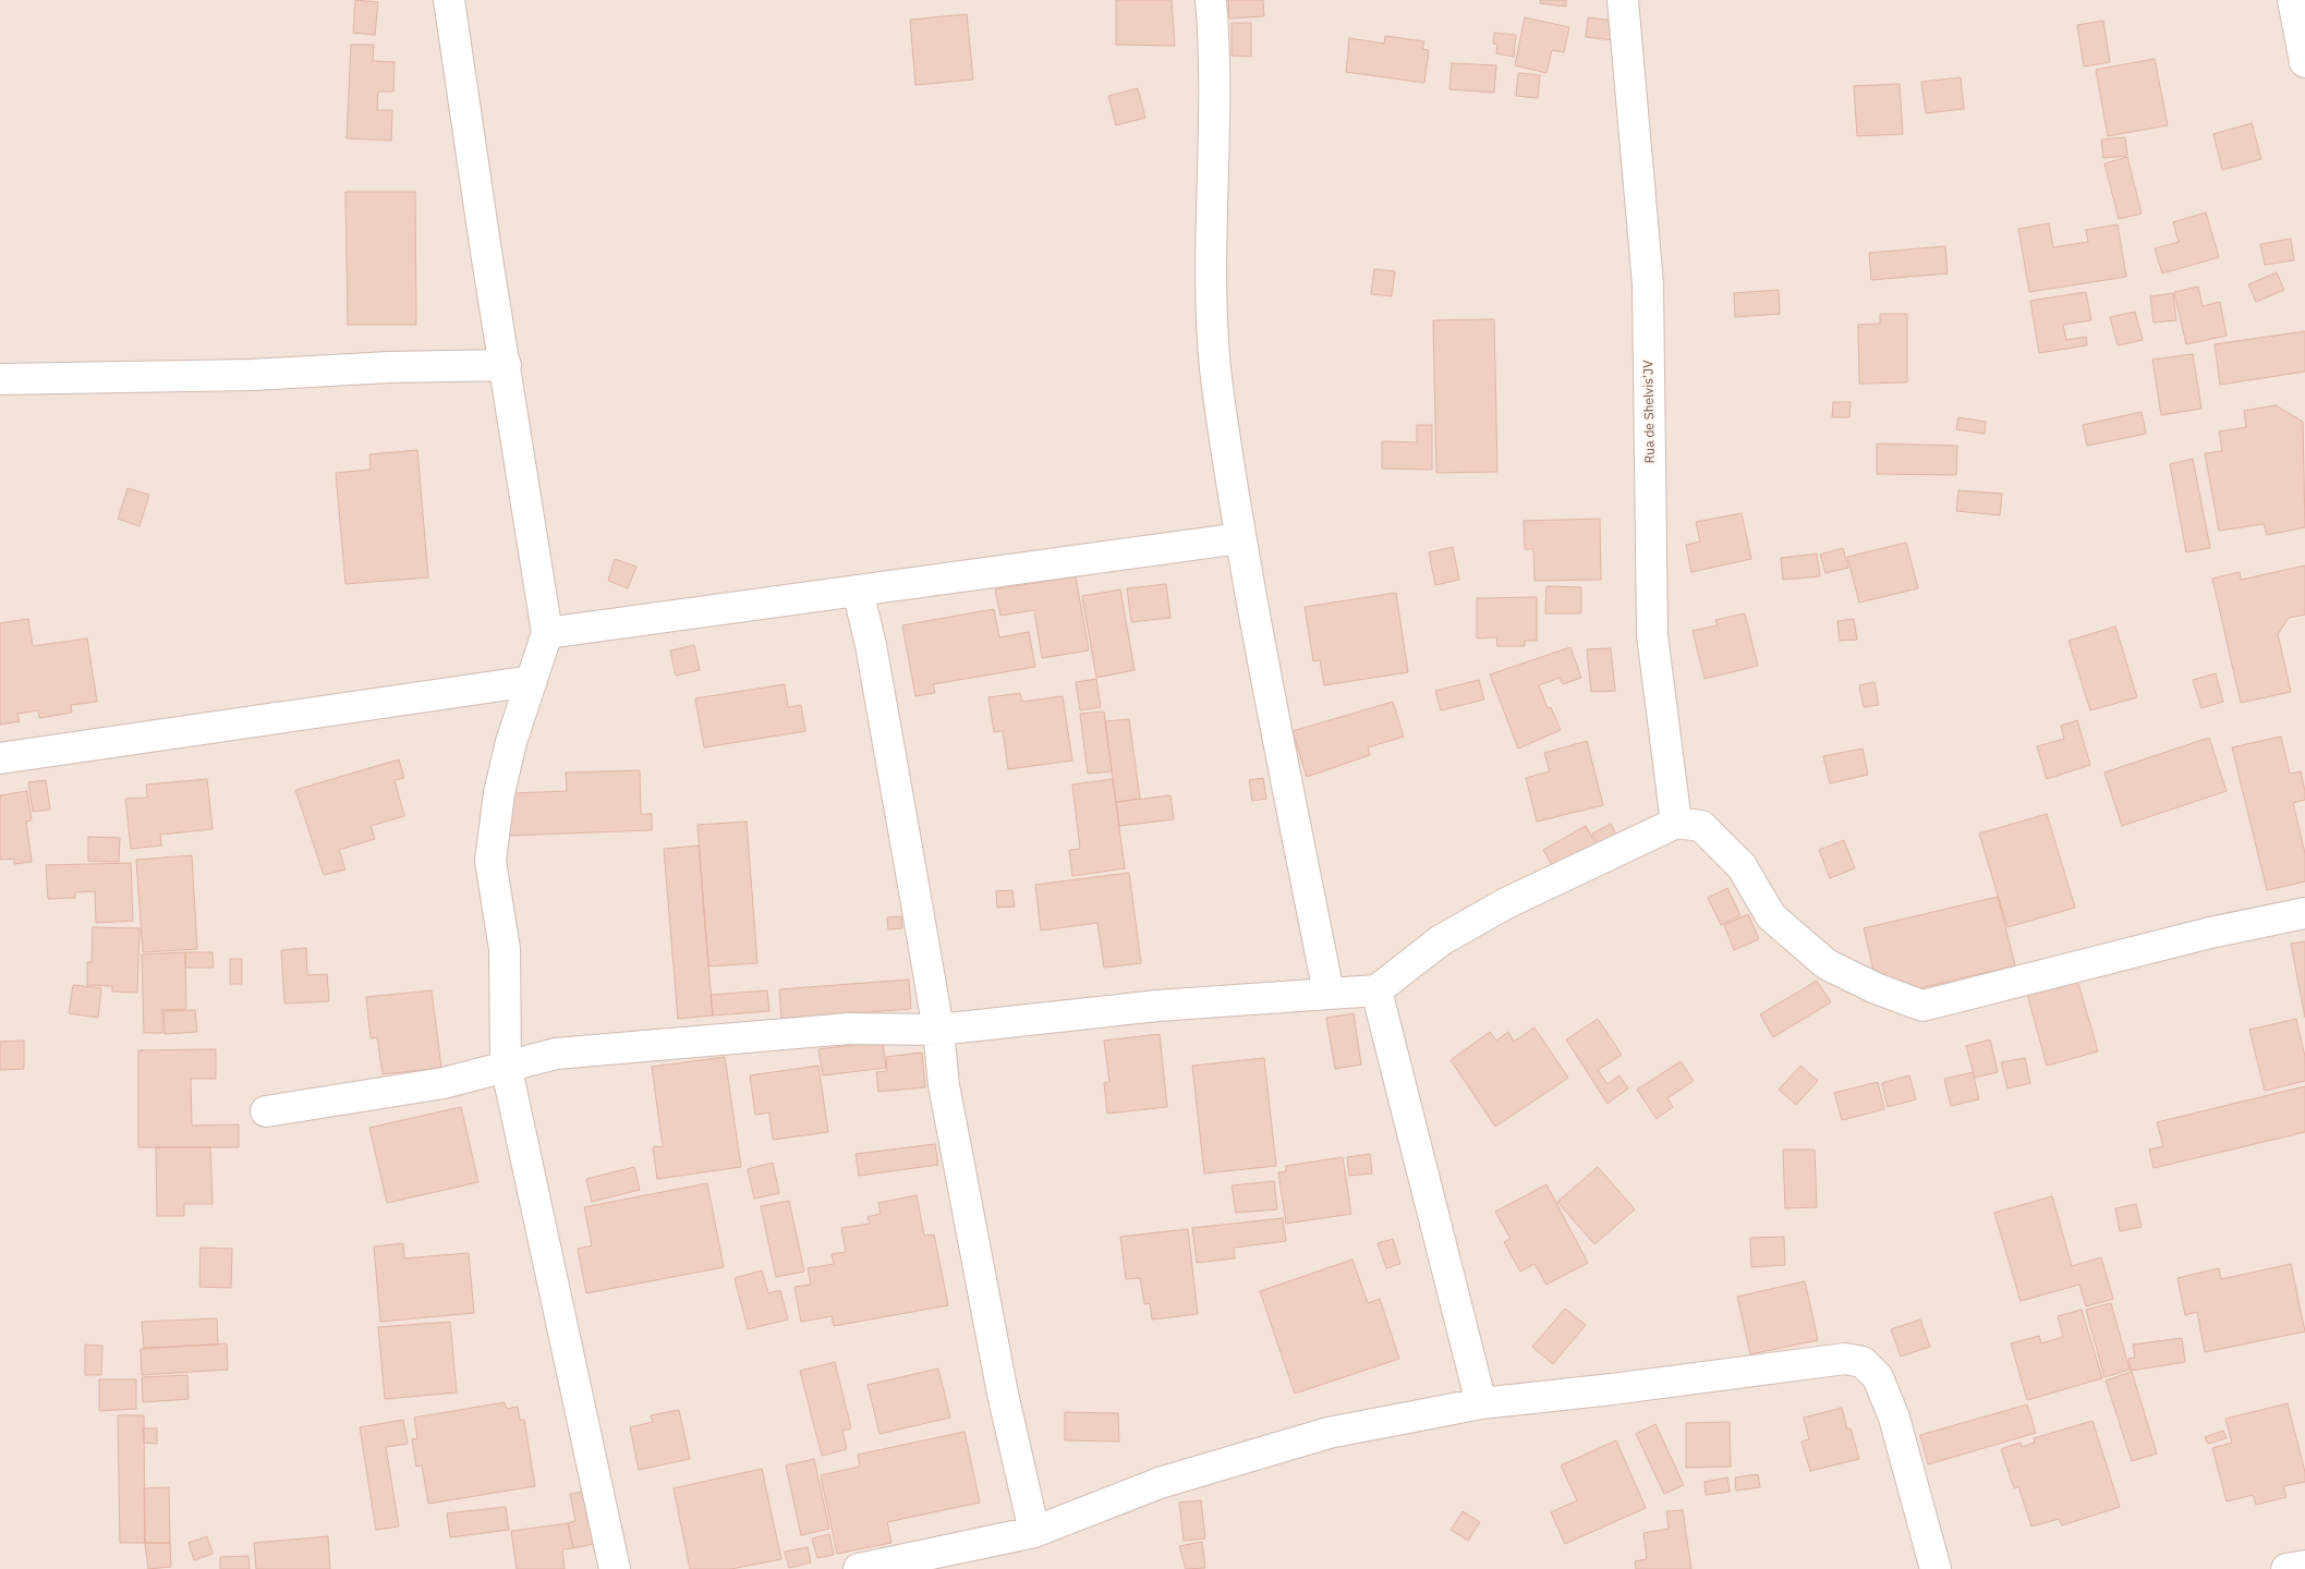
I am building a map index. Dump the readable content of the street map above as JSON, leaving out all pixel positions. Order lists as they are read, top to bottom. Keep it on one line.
{"streets":{"street":["Rua de Shelvis’JV"]}}
